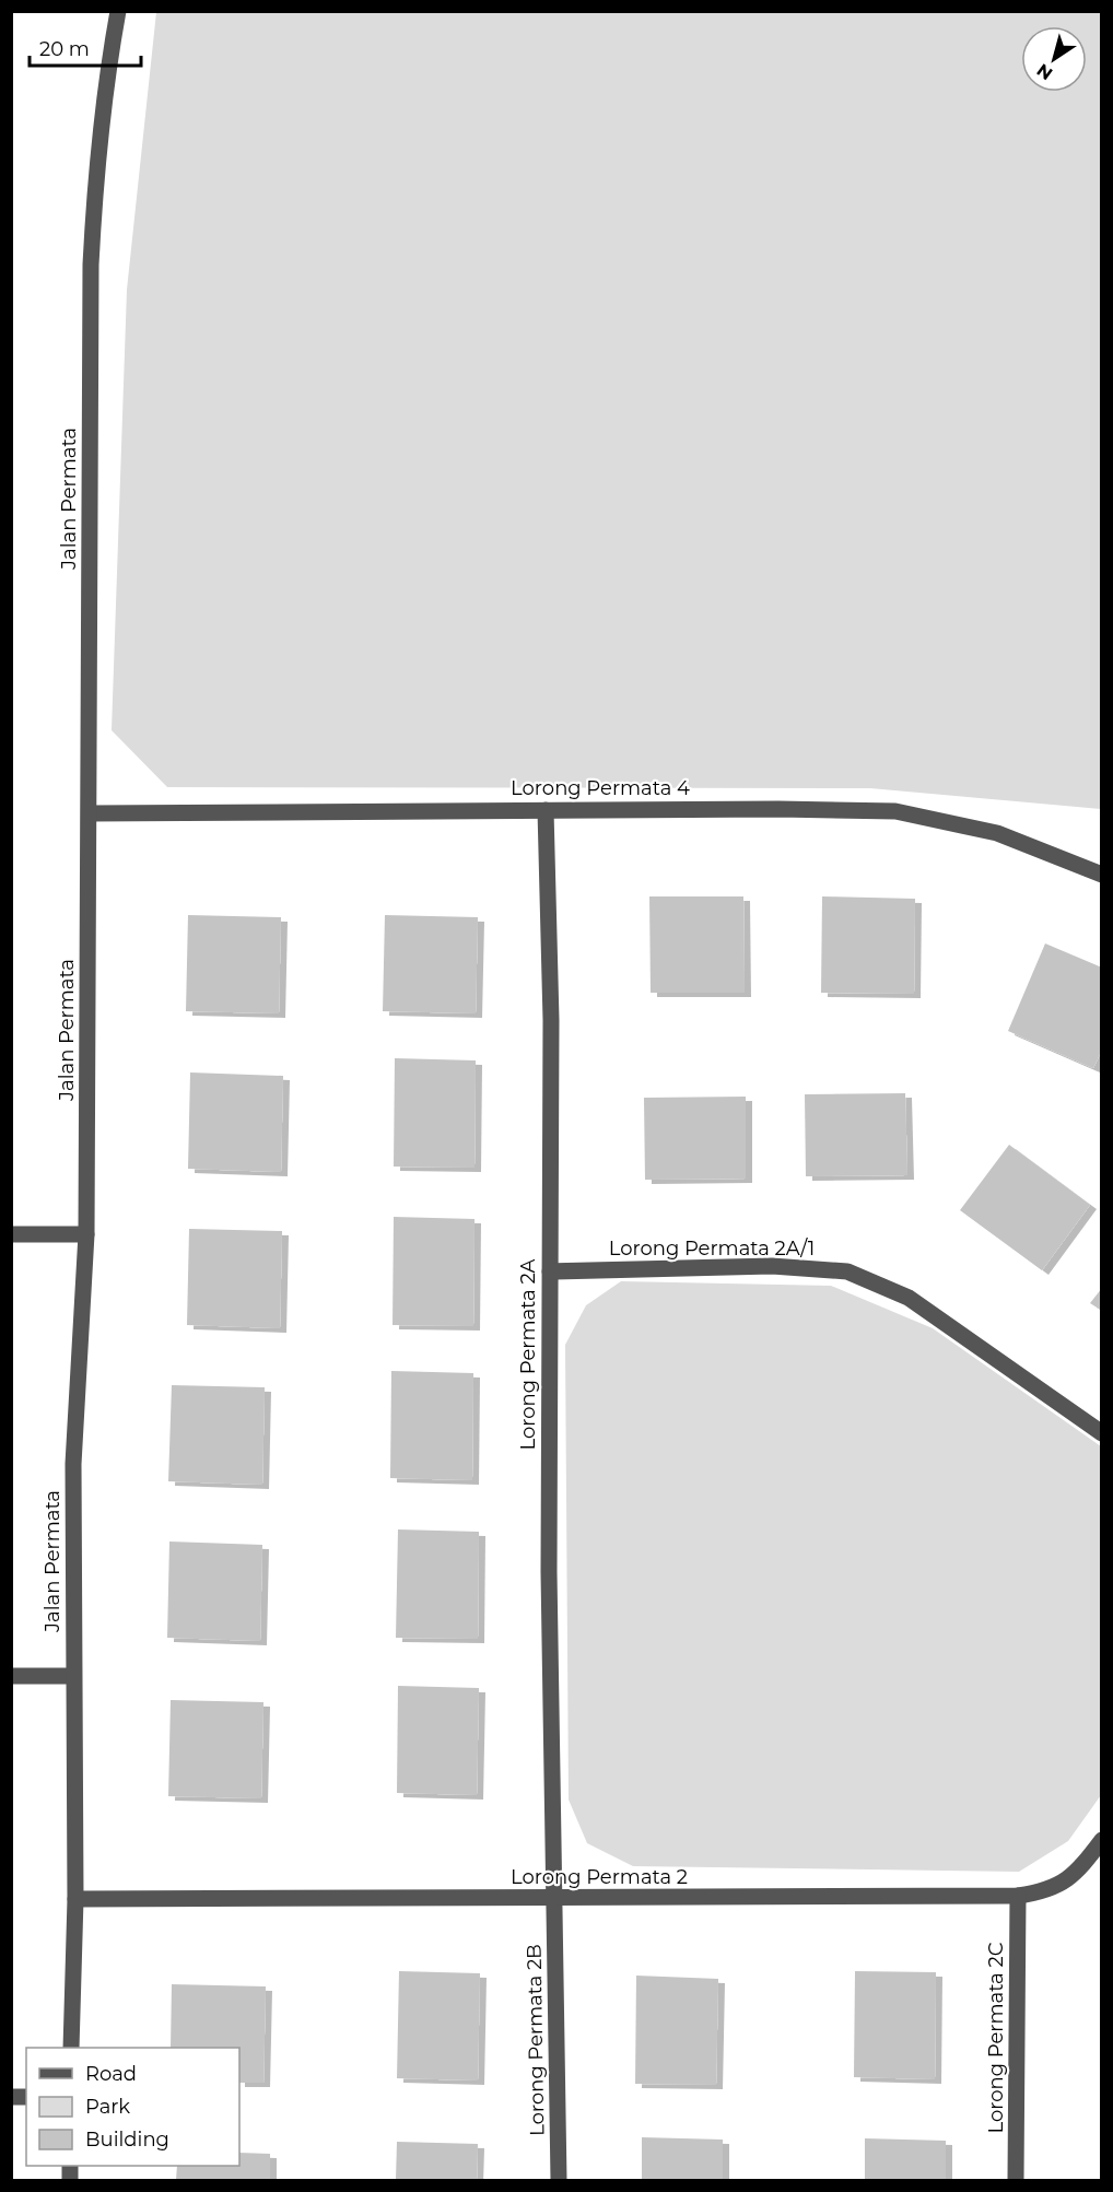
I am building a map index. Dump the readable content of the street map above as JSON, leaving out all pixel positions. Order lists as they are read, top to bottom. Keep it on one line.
{"streets":{"street":["Jalan Permata","Lorong Permata 4","Lorong Permata 2A/1","Lorong Permata 2A","Lorong Permata 2","Lorong Permata 2C","Lorong Permata 2B"]},"crossings":[["Jalan Permata","Lorong Permata 4"],["Jalan Permata","Lorong Permata 2"],["Lorong Permata 4","Lorong Permata 2A"],["Lorong Permata 2A/1","Lorong Permata 2A"],["Lorong Permata 2A","Lorong Permata 2"],["Lorong Permata 2A","Lorong Permata 2B"],["Lorong Permata 2","Lorong Permata 2C"],["Lorong Permata 2","Lorong Permata 2B"]],"legend":["Road","Park","Building"],"scale_bar":"20 m","north":"bottom left"}
